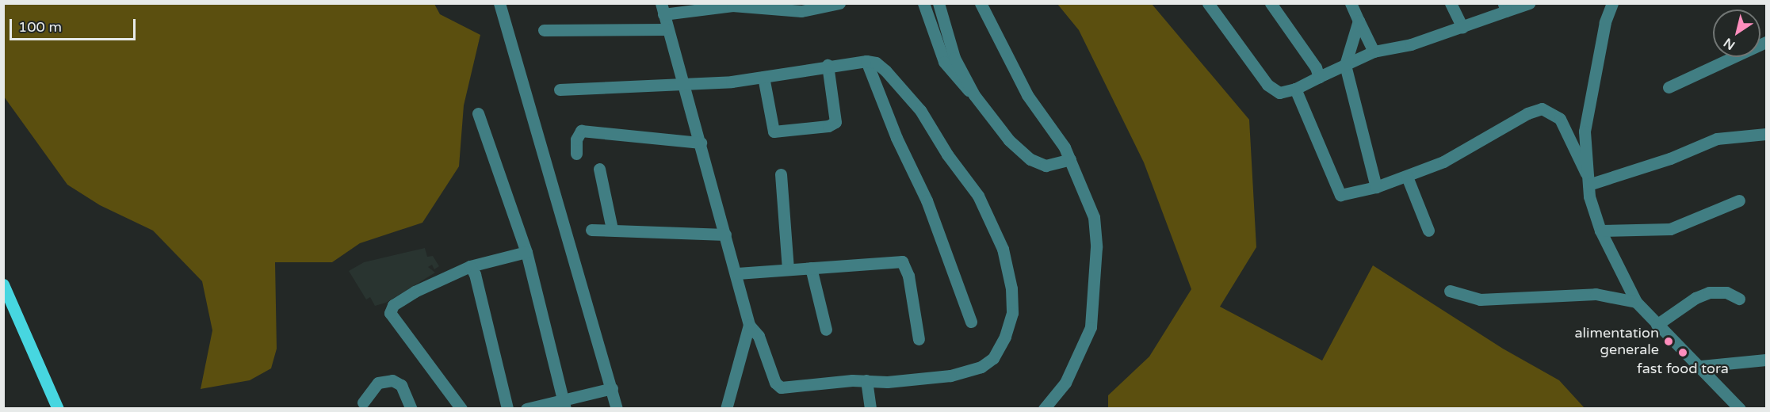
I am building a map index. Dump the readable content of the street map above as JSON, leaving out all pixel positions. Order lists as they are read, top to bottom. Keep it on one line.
{"places":["alimentation generale","fast food tora"],"scale_bar":"100 m","north":"bottom left"}
